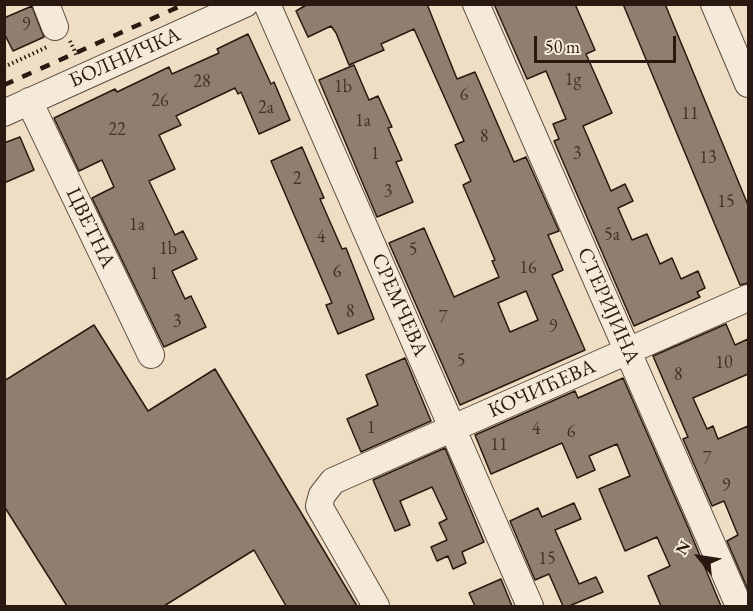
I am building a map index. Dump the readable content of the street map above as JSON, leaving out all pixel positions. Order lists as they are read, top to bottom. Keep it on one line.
{"streets":{"street":["БОЛНИЧКА","ЦВЕТНА","СРЕМЧЕВА","СТЕРИЈИНА","КОЧИЋЕВА"]},"crossings":[["БОЛНИЧКА","ЦВЕТНА"],["СРЕМЧЕВА","КОЧИЋЕВА"],["СТЕРИЈИНА","КОЧИЋЕВА"]],"house_numbers":["9","1g","28","1b","6","26","2a","11","1a","22","8","1","3","13","2","3","15","1a","5a","4","1b","5","16","6","1","8","7","3","9","5","10","8","1","4","6","11","7","9","15"],"scale_bar":"50 m","north":"top left"}
